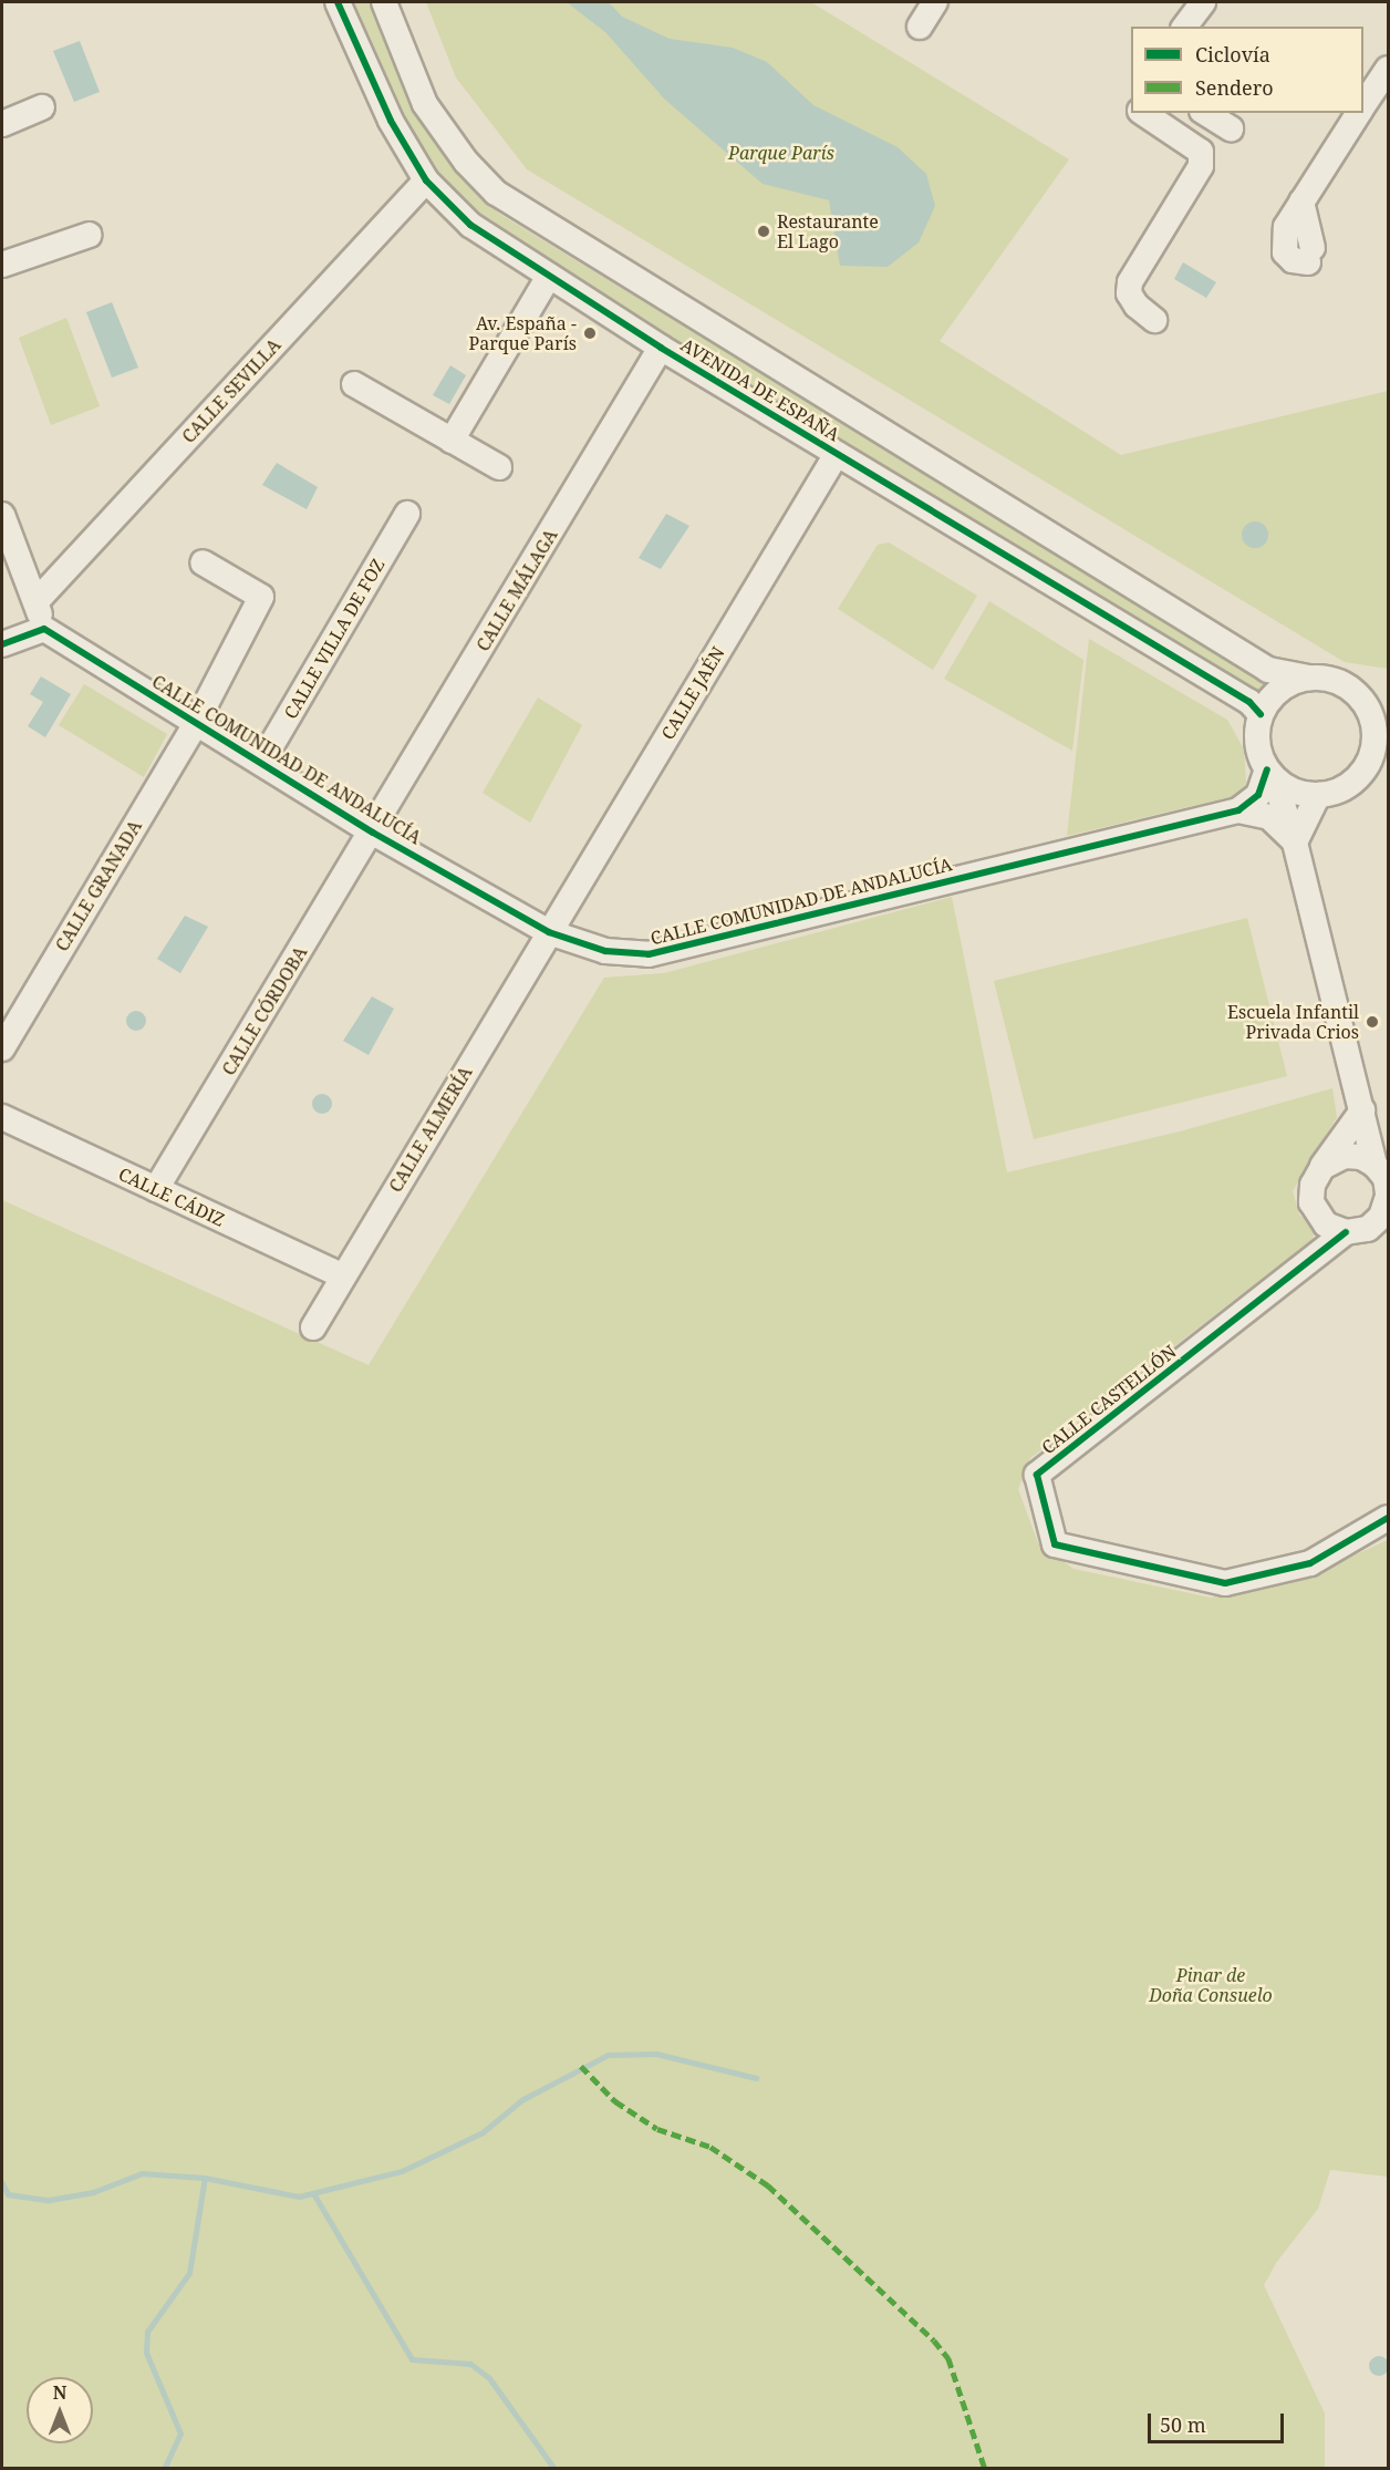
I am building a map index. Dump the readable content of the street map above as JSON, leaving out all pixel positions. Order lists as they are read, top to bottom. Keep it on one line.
{"streets":{"street":["AVENIDA DE ESPAÑA","CALLE SEVILLA","CALLE MÁLAGA","CALLE VILLA DE FOZ","CALLE JAÉN","CALLE COMUNIDAD DE ANDALUCÍA","CALLE GRANADA","CALLE CÓRDOBA","CALLE ALMERÍA","CALLE CÁDIZ","CALLE CASTELLÓN"]},"crossings":[["AVENIDA DE ESPAÑA","CALLE SEVILLA"],["AVENIDA DE ESPAÑA","CALLE MÁLAGA"],["AVENIDA DE ESPAÑA","CALLE JAÉN"],["CALLE MÁLAGA","CALLE COMUNIDAD DE ANDALUCÍA"],["CALLE MÁLAGA","CALLE CÓRDOBA"],["CALLE VILLA DE FOZ","CALLE COMUNIDAD DE ANDALUCÍA"],["CALLE JAÉN","CALLE COMUNIDAD DE ANDALUCÍA"],["CALLE JAÉN","CALLE ALMERÍA"],["CALLE COMUNIDAD DE ANDALUCÍA","CALLE GRANADA"],["CALLE COMUNIDAD DE ANDALUCÍA","CALLE CÓRDOBA"],["CALLE COMUNIDAD DE ANDALUCÍA","CALLE ALMERÍA"],["CALLE CÓRDOBA","CALLE CÁDIZ"],["CALLE ALMERÍA","CALLE CÁDIZ"]],"parks":["Parque París","Pinar de Doña Consuelo"],"places":["Restaurante El Lago","Av. España - Parque París","Escuela Infantil Privada Crios"],"legend":["Ciclovía","Sendero"],"scale_bar":"50 m","north":"top"}
